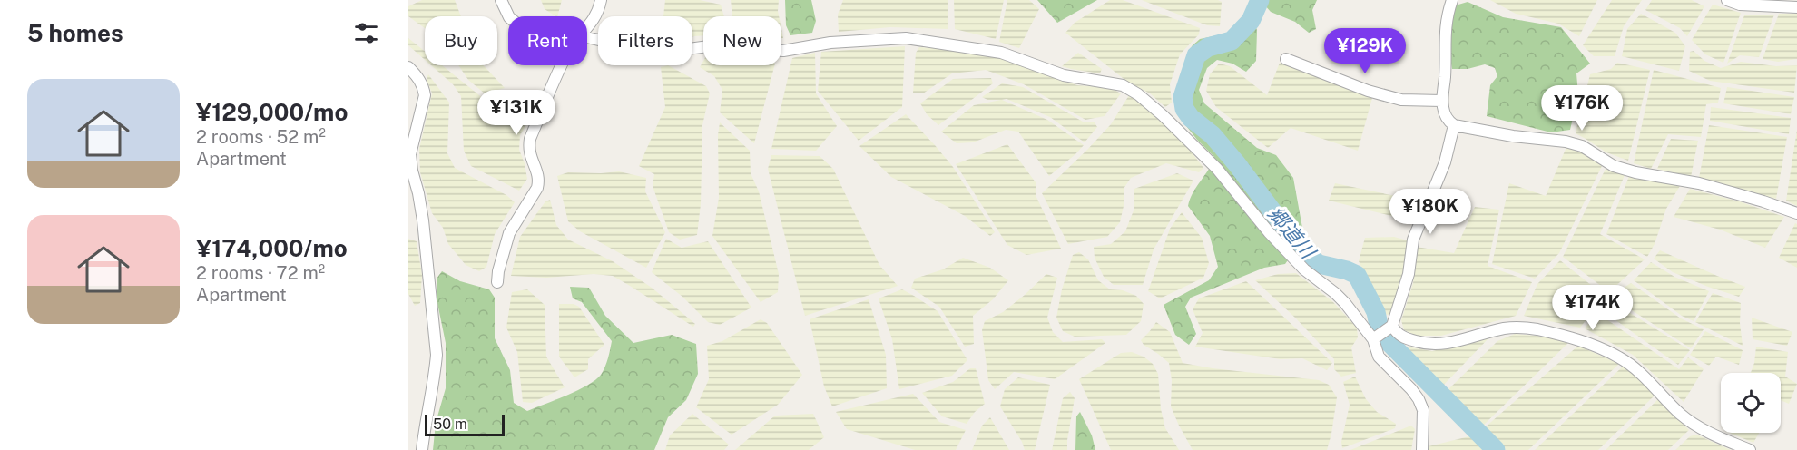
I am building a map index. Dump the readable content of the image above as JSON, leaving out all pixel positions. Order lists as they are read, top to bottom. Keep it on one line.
{"water":["郷道川"],"scale_bar":"50 m","page":{"heading":"5 homes","chip":["Buy","Rent","Filters","New"],"price":["¥129K","¥176K","¥131K","¥180K","¥174K"],"list":[{"name":"¥129,000/mo","note":"2 rooms · 52 m² · Apartment"},{"name":"¥174,000/mo","note":"2 rooms · 72 m² · Apartment"}],"scale":"50 m"}}
